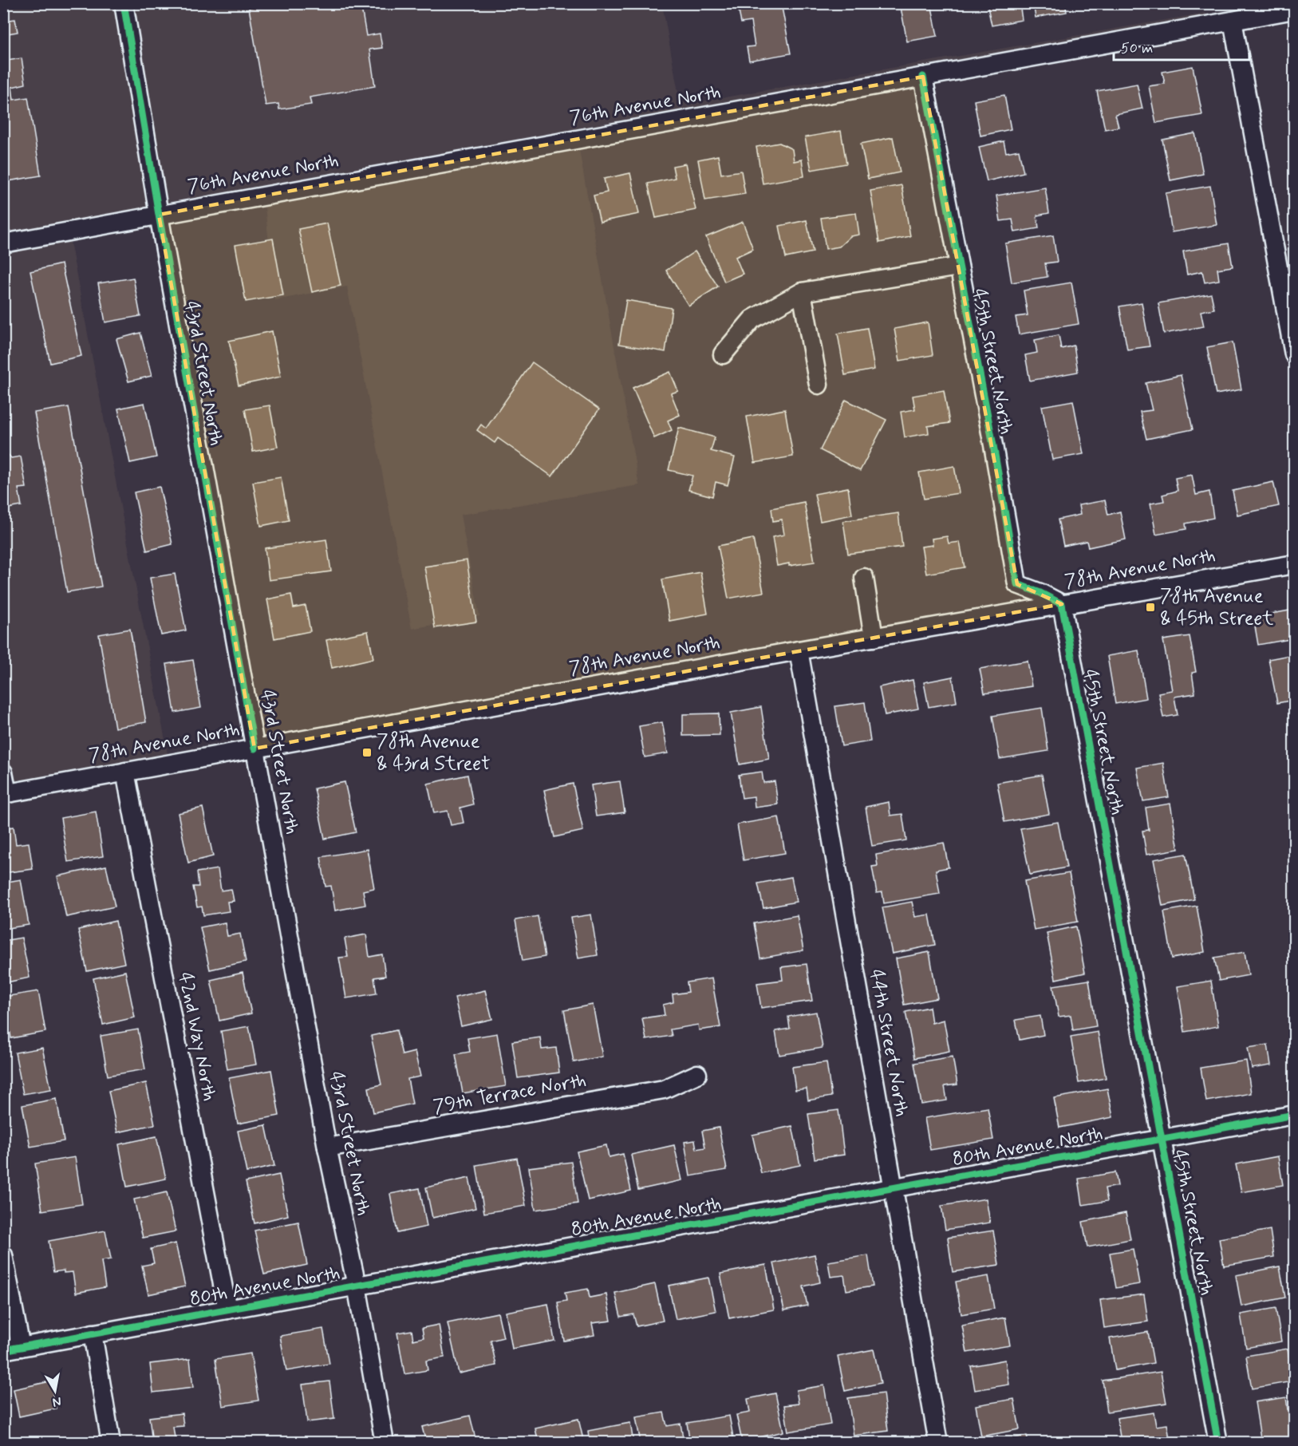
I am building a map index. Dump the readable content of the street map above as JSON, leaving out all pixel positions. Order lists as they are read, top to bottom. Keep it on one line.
{"streets":{"street":["76th Avenue North","45th Street North","43rd Street North","78th Avenue North","42nd Way North","44th Street North","79th Terrace North","80th Avenue North"]},"crossings":[["76th Avenue North","45th Street North"],["76th Avenue North","43rd Street North"],["45th Street North","78th Avenue North"],["45th Street North","80th Avenue North"],["43rd Street North","78th Avenue North"],["43rd Street North","79th Terrace North"],["43rd Street North","80th Avenue North"],["78th Avenue North","42nd Way North"],["78th Avenue North","44th Street North"],["42nd Way North","80th Avenue North"],["44th Street North","80th Avenue North"]],"places":{"transit":["78th Avenue & 45th Street","78th Avenue & 43rd Street"]},"scale_bar":"50 m","north":"bottom"}
